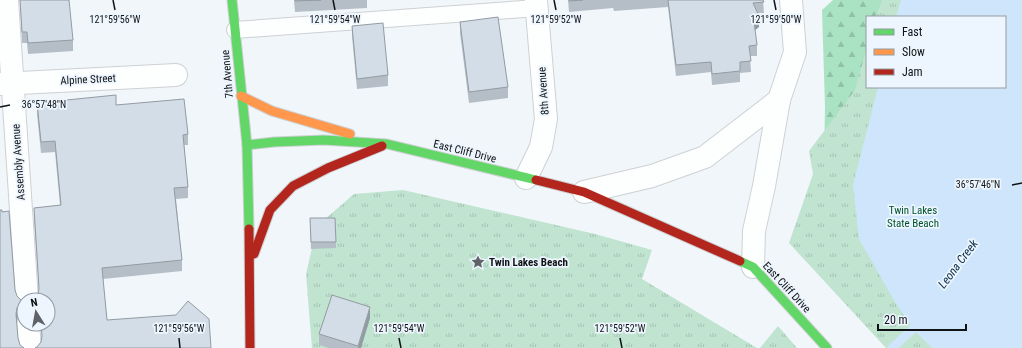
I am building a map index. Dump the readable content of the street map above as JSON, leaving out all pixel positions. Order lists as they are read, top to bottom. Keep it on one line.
{"streets":{"main road":["7th Avenue","East Cliff Drive"],"street":["Alpine Street","8th Avenue","Assembly Avenue"]},"crossings":[["7th Avenue","East Cliff Drive"],["Alpine Street","Assembly Avenue"],["8th Avenue","East Cliff Drive"]],"water":["Leona Creek"],"parks":["Twin Lakes State Beach"],"places":{"place":["Twin Lakes Beach"]},"legend":["Fast","Slow","Jam"],"scale_bar":"20 m","north":"top","coordinates":["121°59'56\"W","121°59'54\"W","121°59'52\"W","121°59'50\"W","36°57'48\"N","36°57'46\"N"]}
